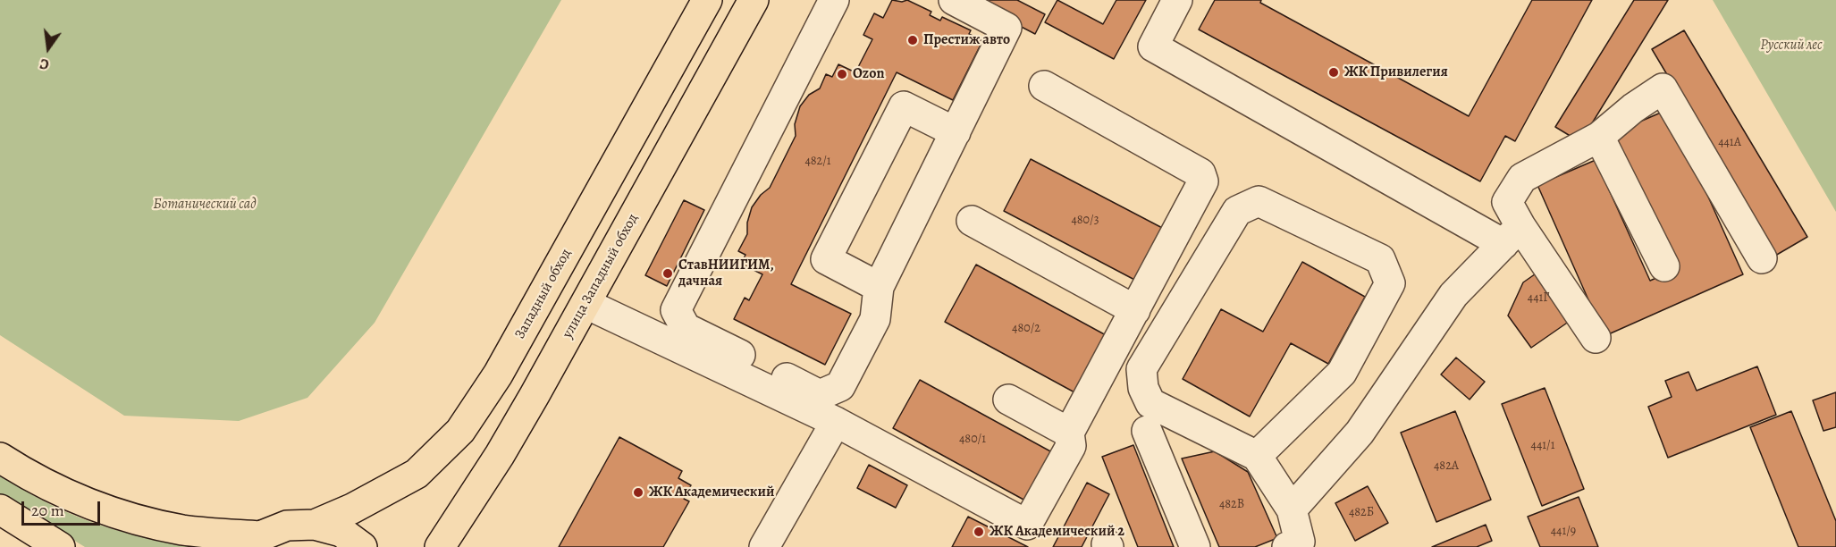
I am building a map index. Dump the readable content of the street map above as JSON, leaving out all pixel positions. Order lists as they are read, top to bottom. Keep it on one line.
{"streets":{"main road":["улица Западный обход","Западный обход"]},"parks":["Русский лес","Ботанический сад"],"places":["Престиж авто","ЖК Привилегия","Ozon","СтавНИИГИМ, дачная","ЖК Академический","ЖК Академический 2"],"house_numbers":["441А","482/1","480/3","441Г","480/2","480/1","441/1","482А","482В","482Б","441/9"],"scale_bar":"20 m","north":"bottom"}
